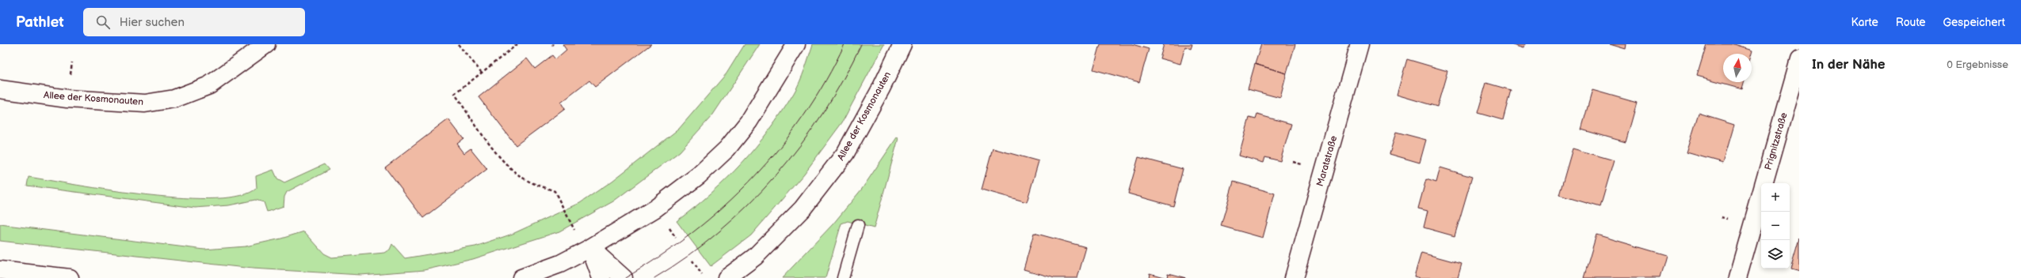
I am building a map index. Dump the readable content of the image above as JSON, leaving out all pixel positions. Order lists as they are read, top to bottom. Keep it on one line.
{"streets":{"main road":["Allee der Kosmonauten","Prignitzstraße","Maratstraße"]},"north":"top","page":{"header":"Pathlet","search":"Hier suchen","nav":["Karte","Route","Gespeichert"],"heading":["In der Nähe","0 Ergebnisse"],"map_buttons":["+","−"]}}
